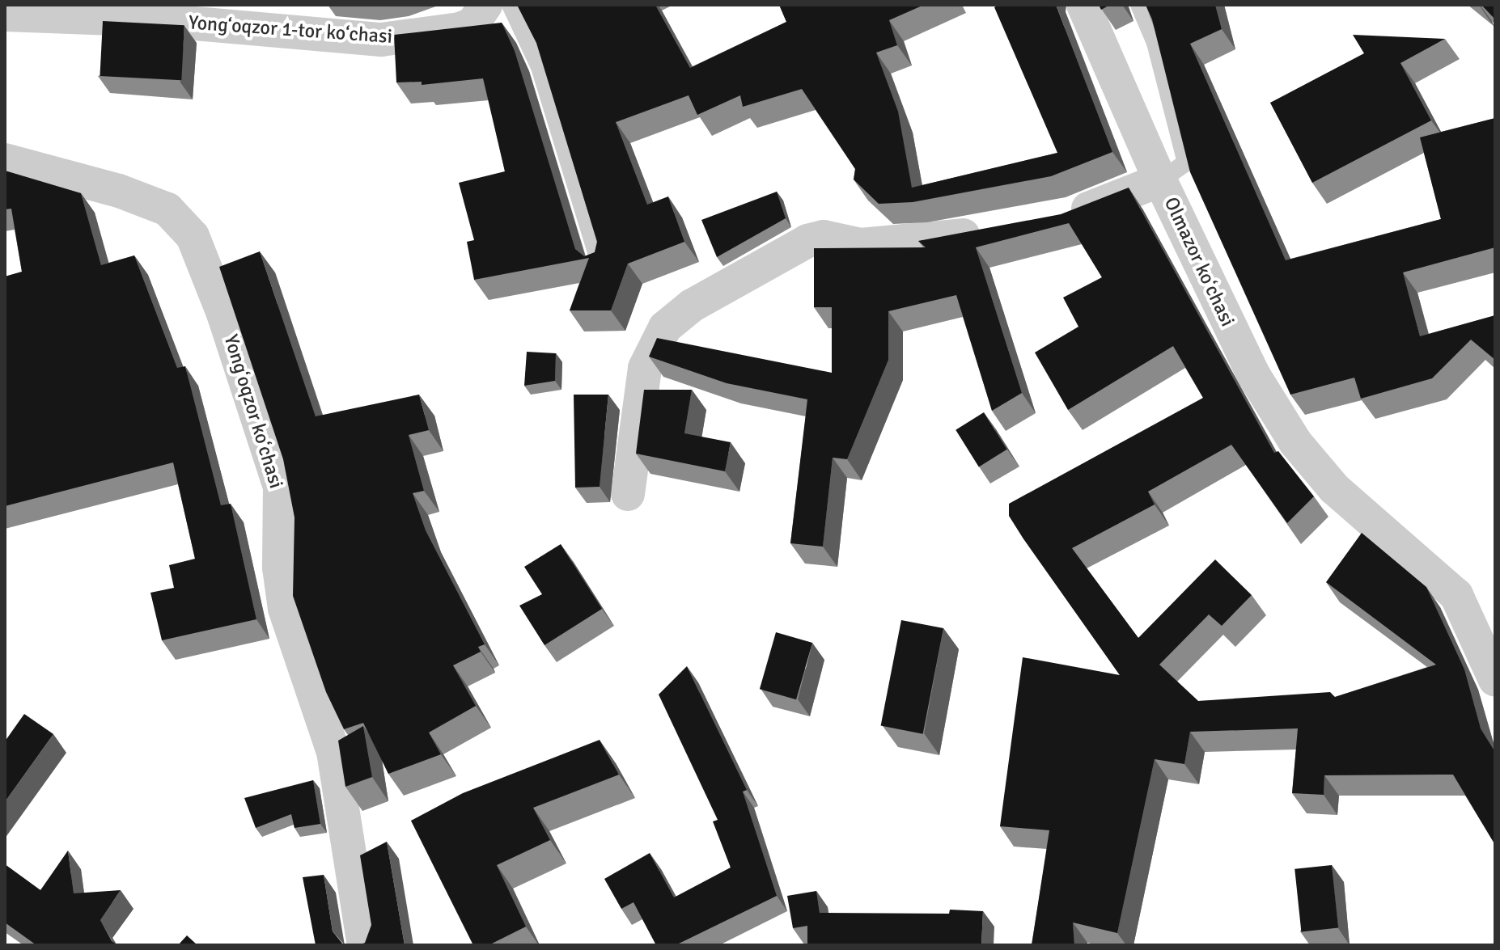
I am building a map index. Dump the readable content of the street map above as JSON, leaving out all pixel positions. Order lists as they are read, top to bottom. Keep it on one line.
{"streets":{"street":["Yongʻoqzor 1-tor koʻchasi","Olmazor koʻchasi","Yongʻoqzor koʻchasi"]}}
